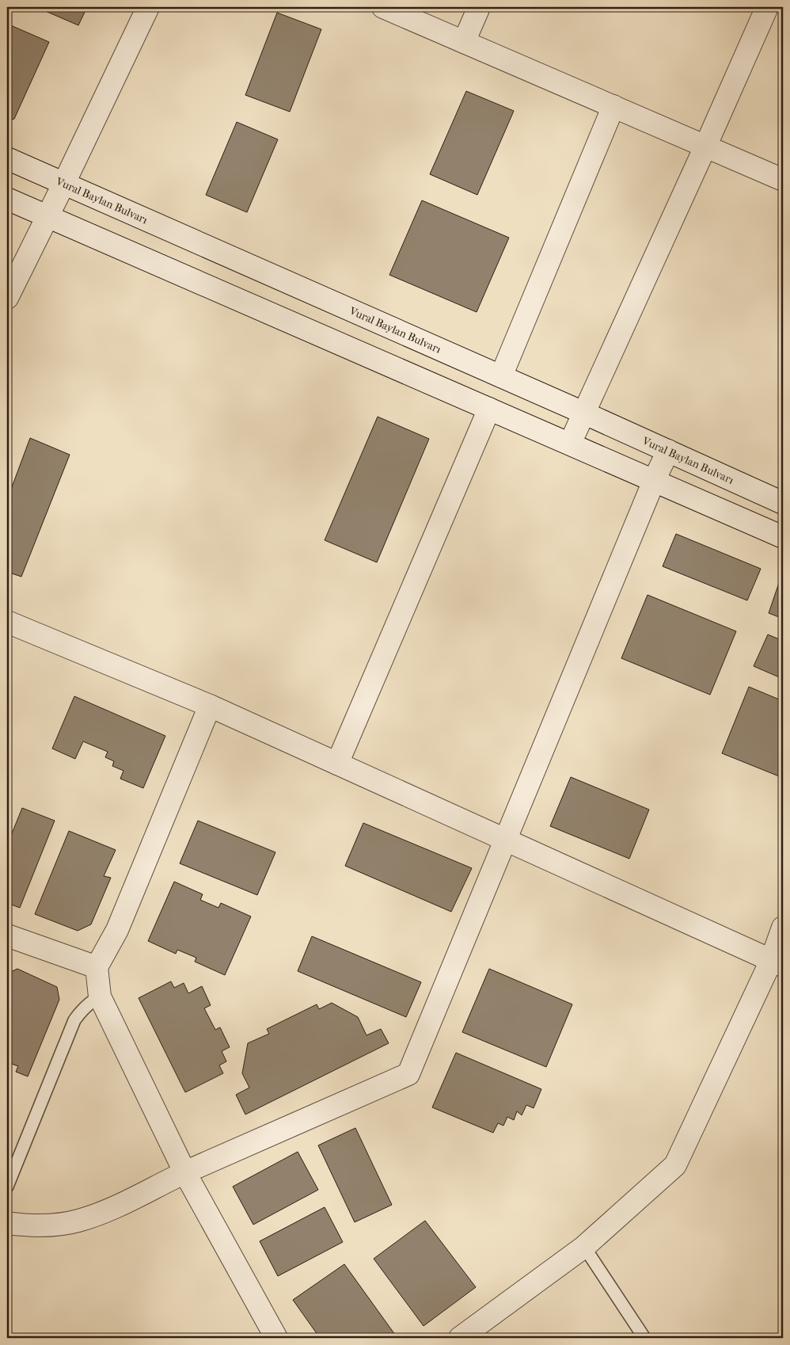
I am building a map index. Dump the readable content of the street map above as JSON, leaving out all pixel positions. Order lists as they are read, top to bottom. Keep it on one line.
{"streets":{"street":["Vural Baylan Bulvarı"]}}
